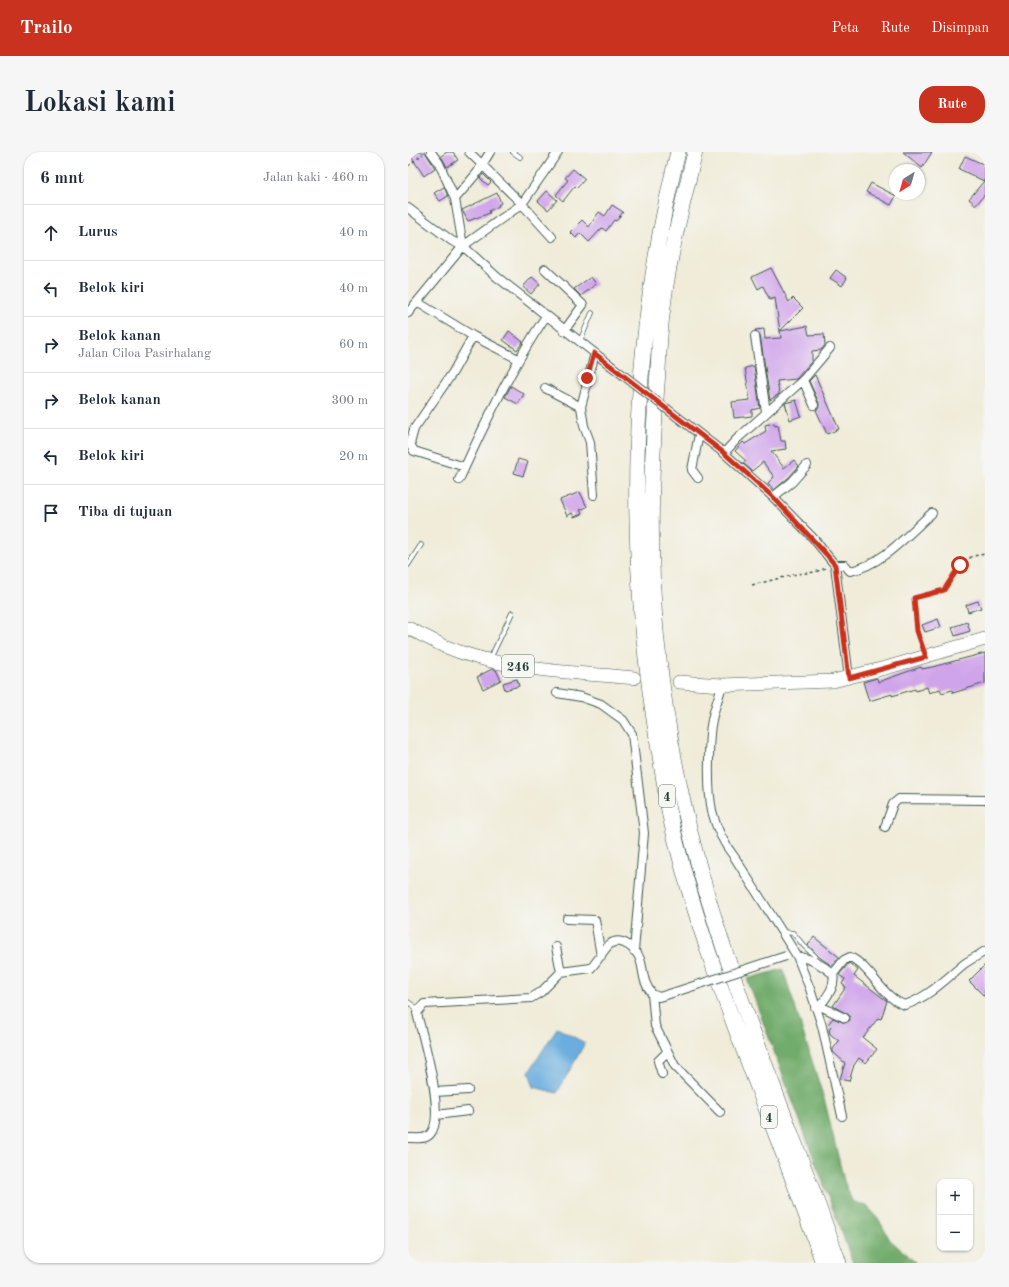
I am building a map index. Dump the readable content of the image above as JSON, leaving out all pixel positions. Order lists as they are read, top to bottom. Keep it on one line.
{"streets":{"highway":["4"],"main road":["246"]},"north":"bottom left","page":{"header":"Trailo","nav":["Peta","Rute","Disimpan"],"buttons":"Rute","title":"Lokasi kami","heading":["6 mnt","Jalan kaki · 460 m"],"list":[["Lurus","40 m"],["Belok kiri","40 m"],["Belok kanan","Jalan Ciloa Pasirhalang","60 m"],["Belok kanan","300 m"],["Belok kiri","20 m"],"Tiba di tujuan"],"map_buttons":["+","−"]}}
